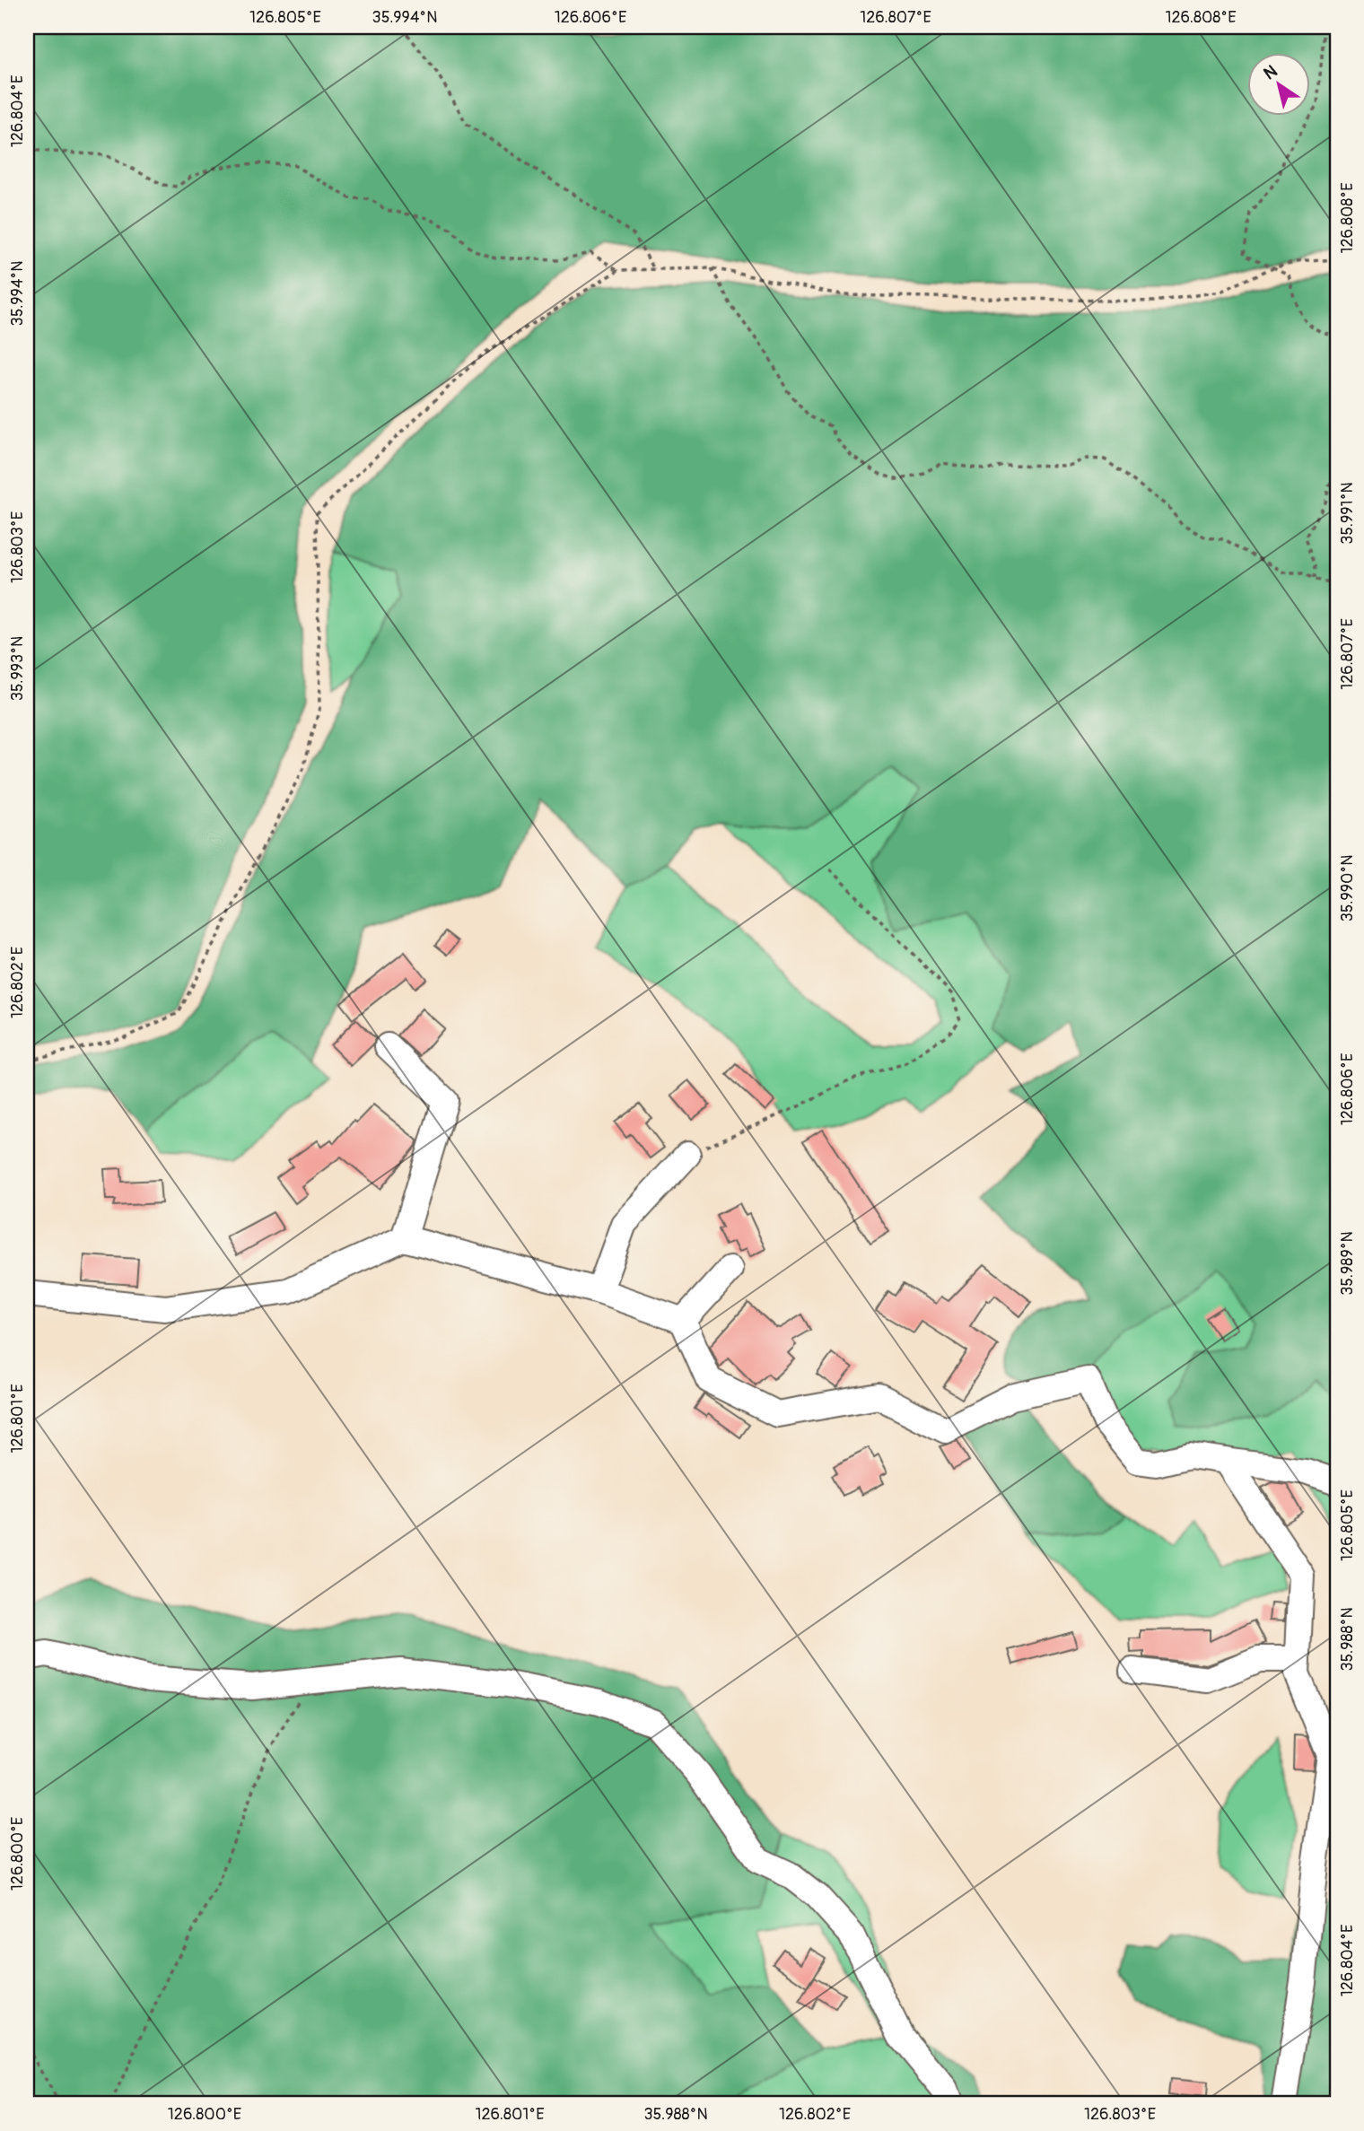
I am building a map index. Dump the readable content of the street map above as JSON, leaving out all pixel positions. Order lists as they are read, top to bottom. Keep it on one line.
{"north":"top left","coordinates":["126.805°E","35.994°N","126.806°E","126.807°E","126.808°E","126.804°E","35.991°N","126.803°E","35.993°N","35.990°N","126.802°E","35.989°N","126.801°E","35.988°N","126.800°E"]}
